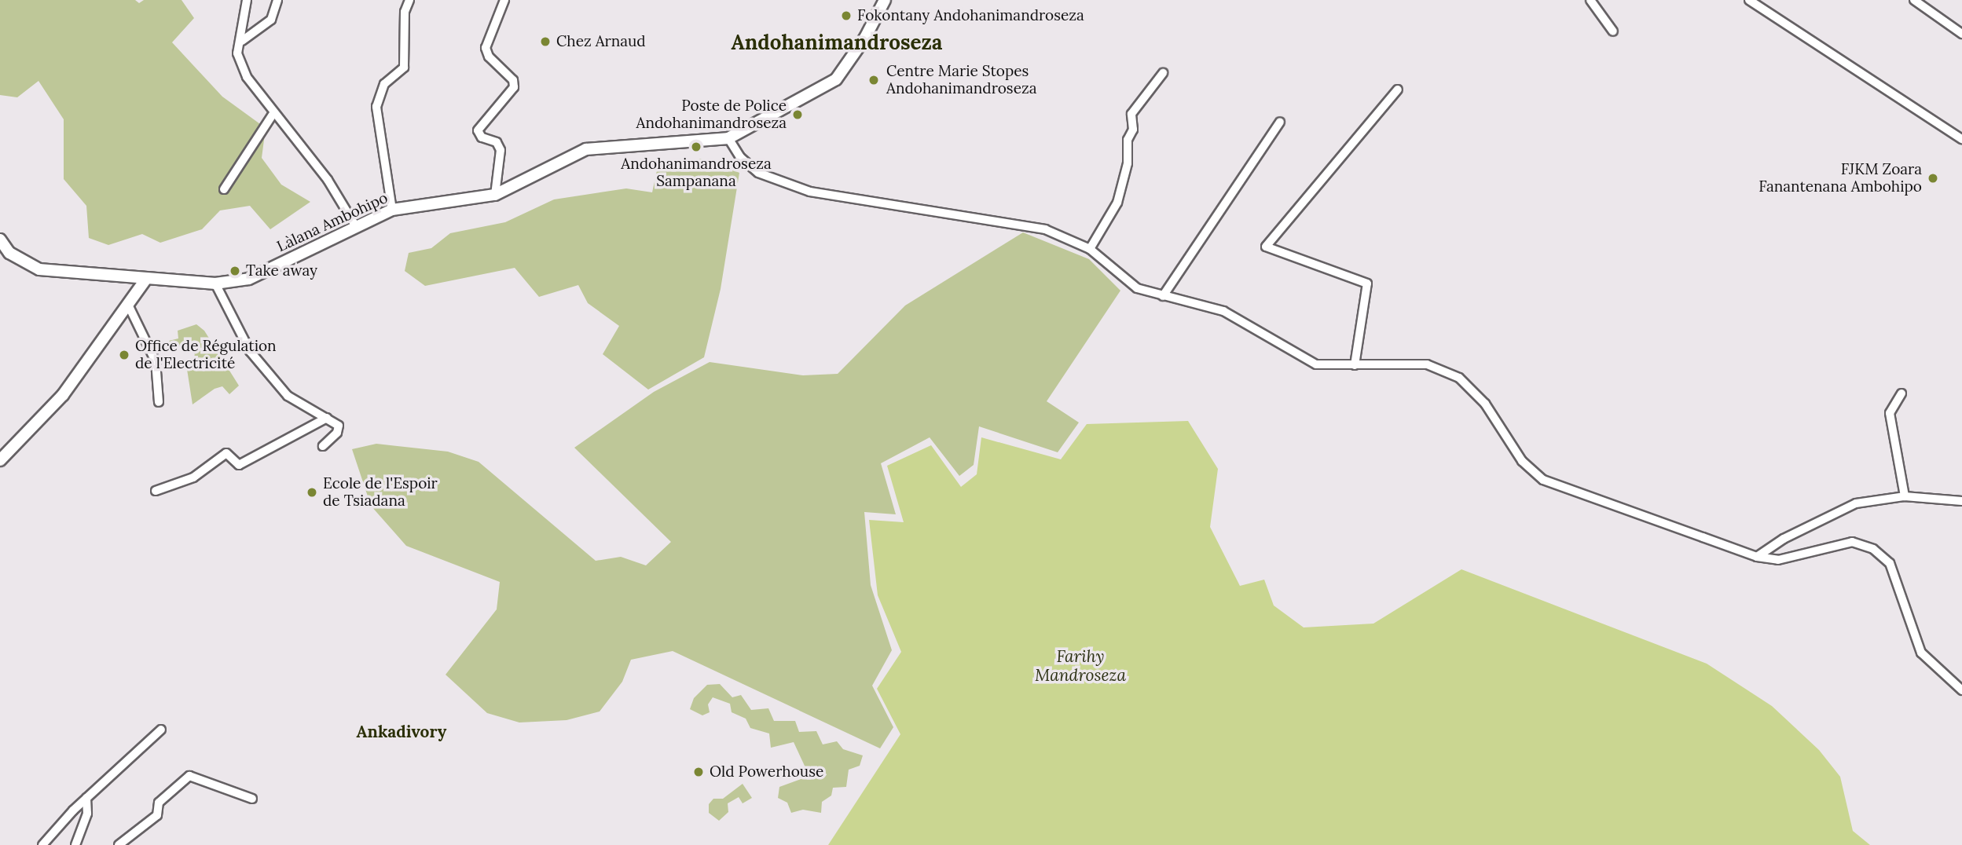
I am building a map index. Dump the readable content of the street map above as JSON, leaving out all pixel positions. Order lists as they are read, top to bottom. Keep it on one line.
{"streets":{"street":["Làlana Ambohipo"]},"districts":["Andohanimandroseza","Ankadivory"],"water":["Farihy Mandroseza"],"places":["Fokontany Andohanimandroseza","Chez Arnaud","Centre Marie Stopes Andohanimandroseza","Poste de Police Andohanimandroseza","Andohanimandroseza Sampanana","FJKM Zoara Fanantenana Ambohipo","Take away","Office de Régulation de l'Electricité","Ecole de l'Espoir de Tsiadana","Old Powerhouse"]}
